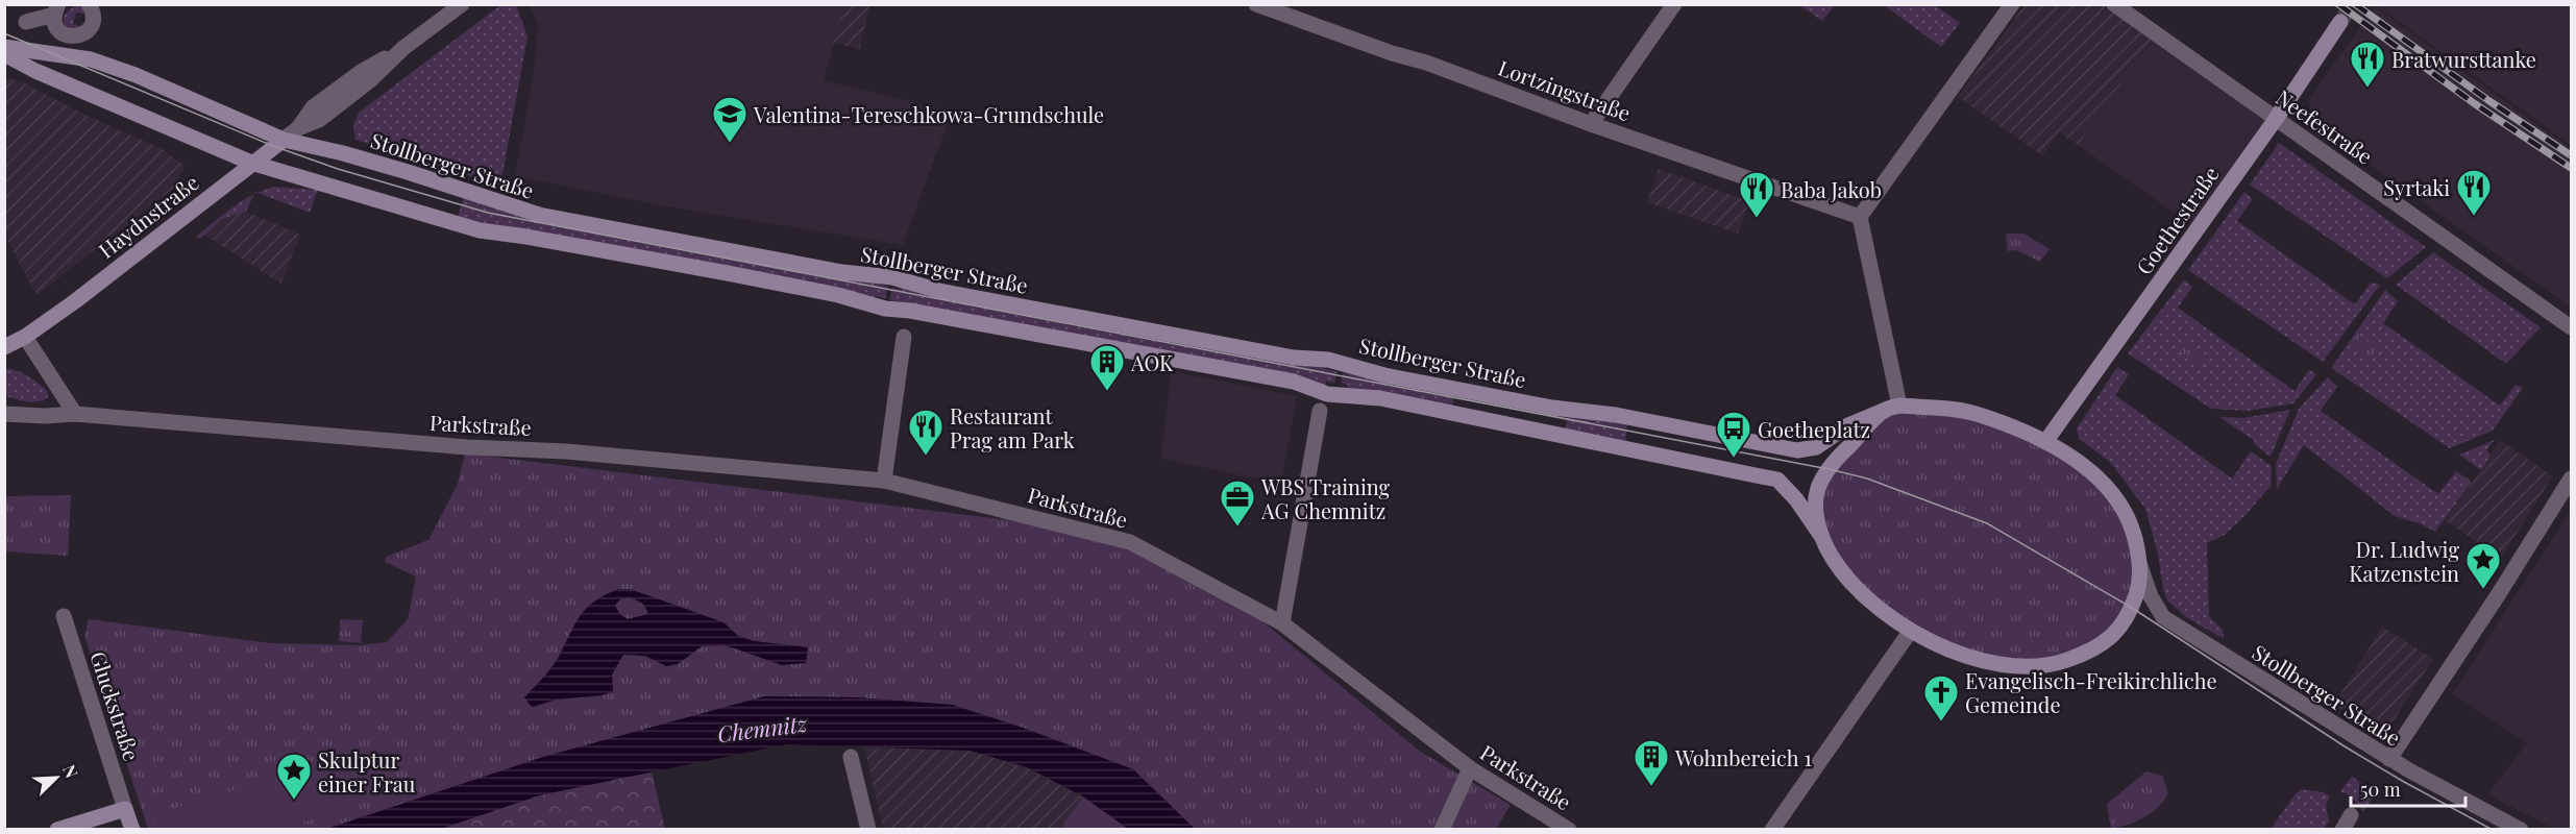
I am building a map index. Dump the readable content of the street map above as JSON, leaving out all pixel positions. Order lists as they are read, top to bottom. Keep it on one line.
{"streets":{"main road":["Stollberger Straße","Haydnstraße","Goethestraße"],"street":["Lortzingstraße","Neefestraße","Parkstraße","Gluckstraße"]},"crossings":[["Neefestraße","Goethestraße"],["Stollberger Straße","Haydnstraße"]],"water":["Chemnitz"],"places":{"restaurant":["Bratwursttanke","Syrtaki","Baba Jakob","Restaurant Prag am Park"],"school or university":["Valentina-Tereschkowa-Grundschule"],"building":["AOK","Wohnbereich 1"],"bus stop":["Goetheplatz"],"office":["WBS Training AG Chemnitz"],"place":["Dr. Ludwig Katzenstein","Skulptur einer Frau"],"church":["Evangelisch-Freikirchliche Gemeinde"]},"scale_bar":"50 m","north":"top right"}
